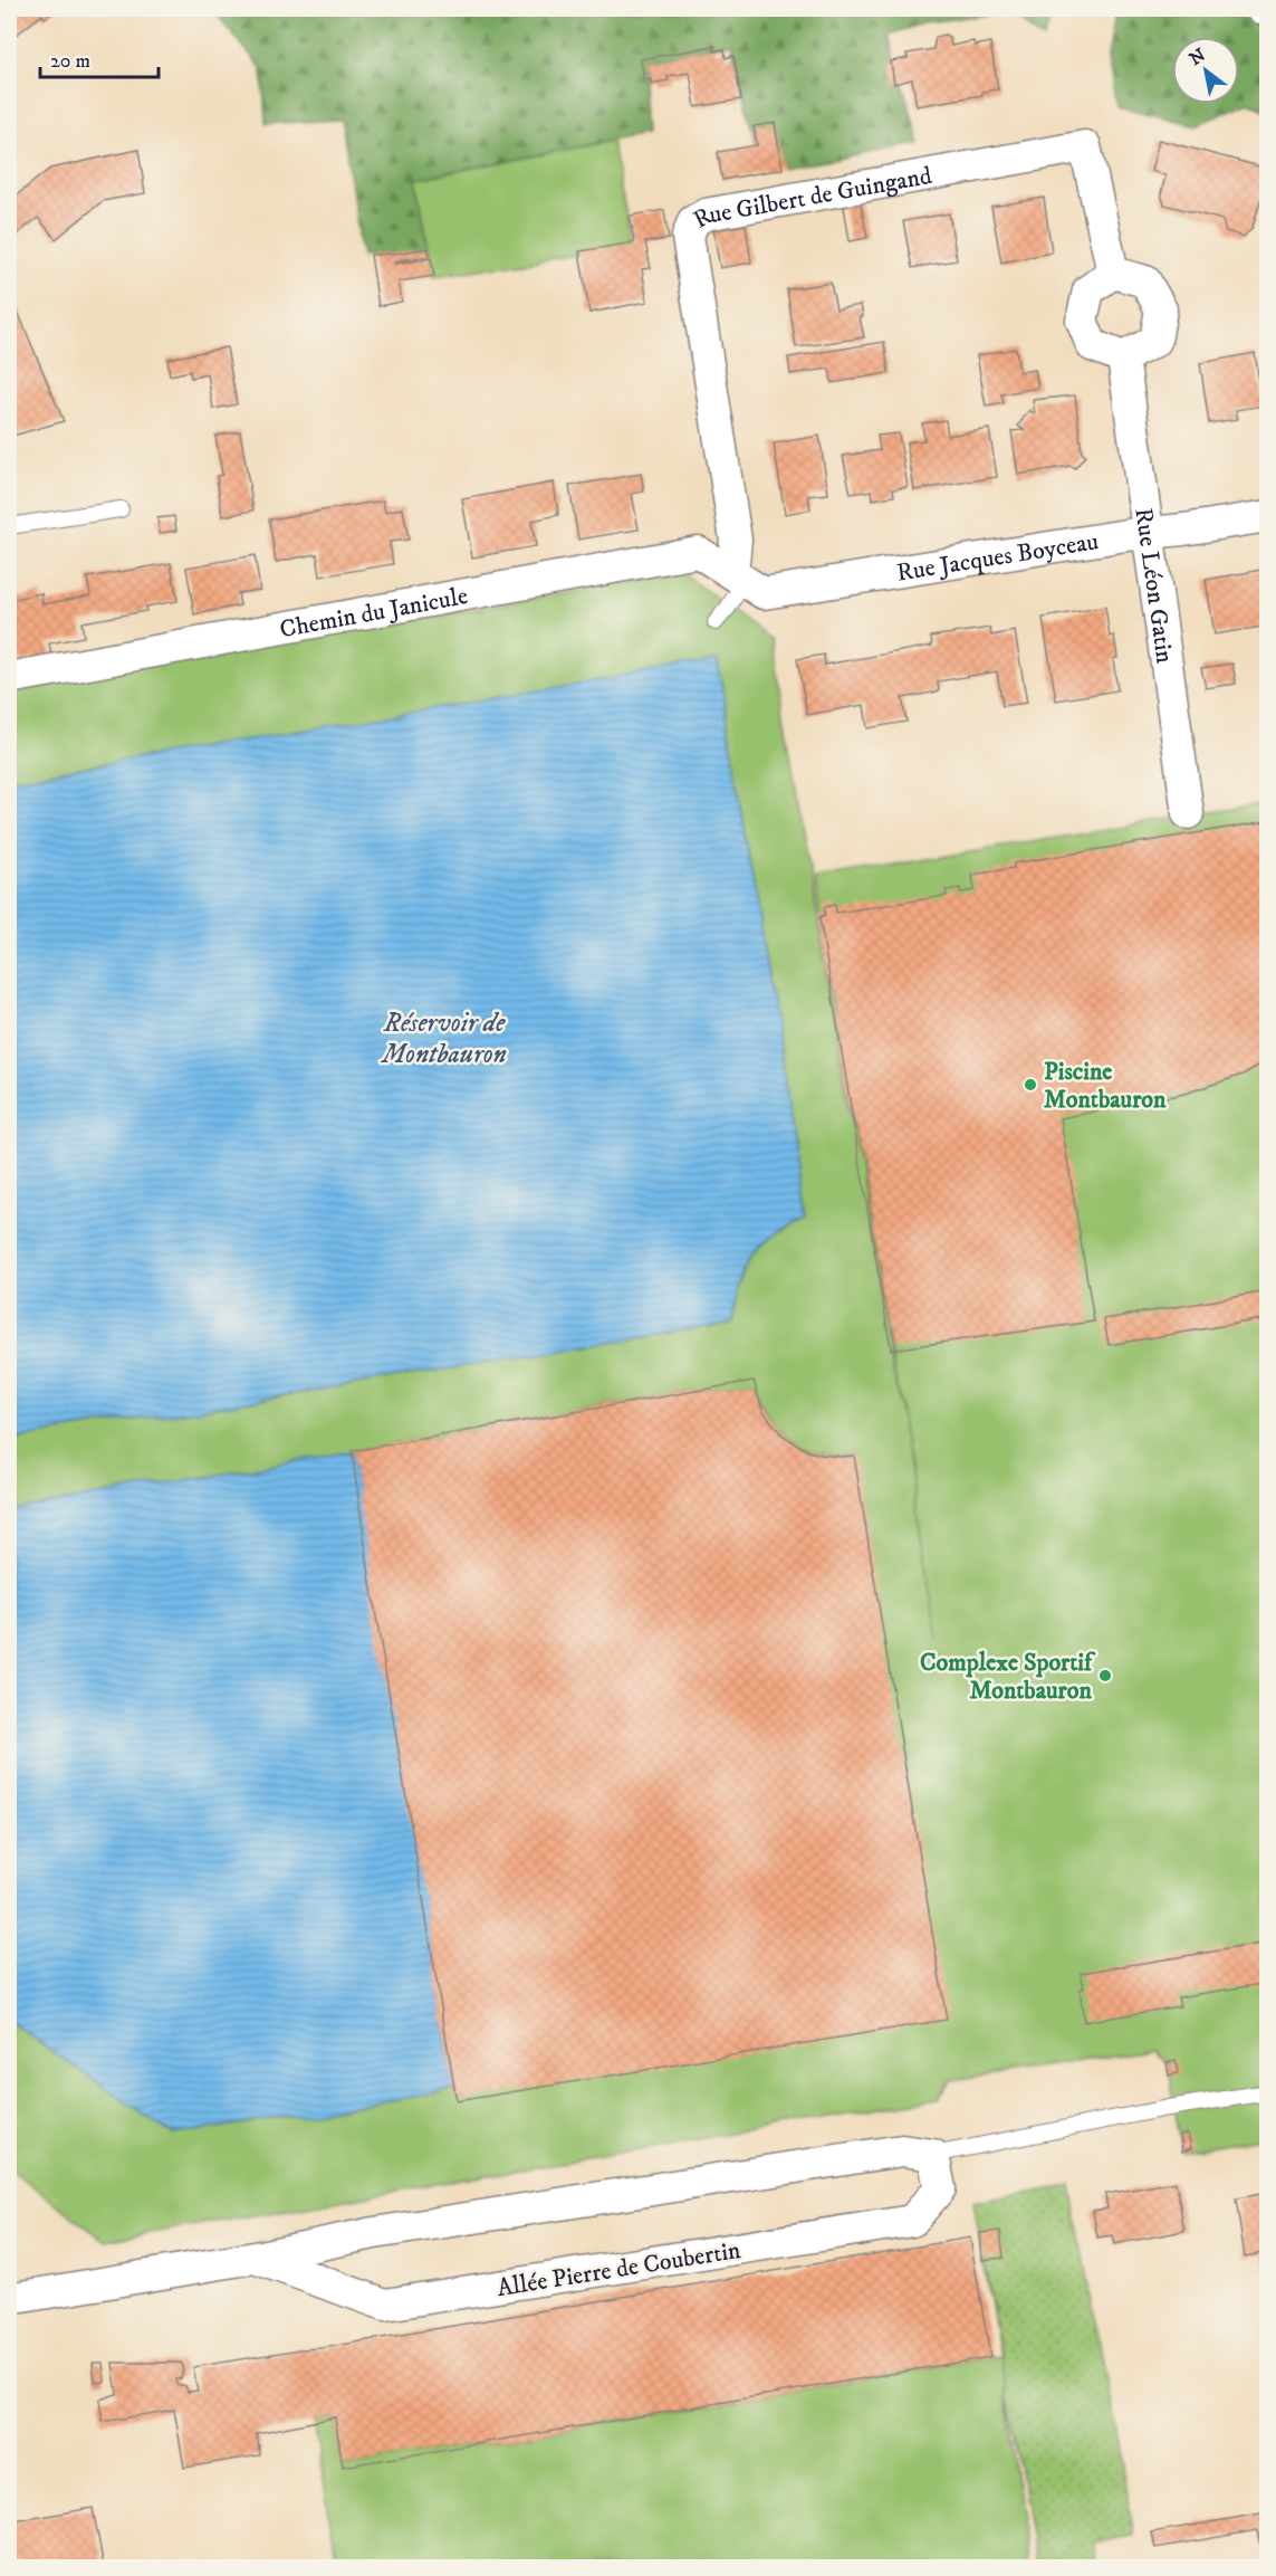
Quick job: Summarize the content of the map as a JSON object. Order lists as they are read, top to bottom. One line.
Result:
{"streets":{"street":["Rue Gilbert de Guingand","Rue Jacques Boyceau","Rue Léon Gatin","Chemin du Janicule","Allée Pierre de Coubertin"]},"crossings":[["Rue Gilbert de Guingand","Rue Jacques Boyceau"],["Rue Gilbert de Guingand","Rue Léon Gatin"],["Rue Gilbert de Guingand","Chemin du Janicule"],["Rue Jacques Boyceau","Rue Léon Gatin"],["Rue Jacques Boyceau","Chemin du Janicule"]],"water":["Réservoir de Montbauron"],"places":["Piscine Montbauron","Complexe Sportif Montbauron"],"scale_bar":"20 m","north":"top left"}
